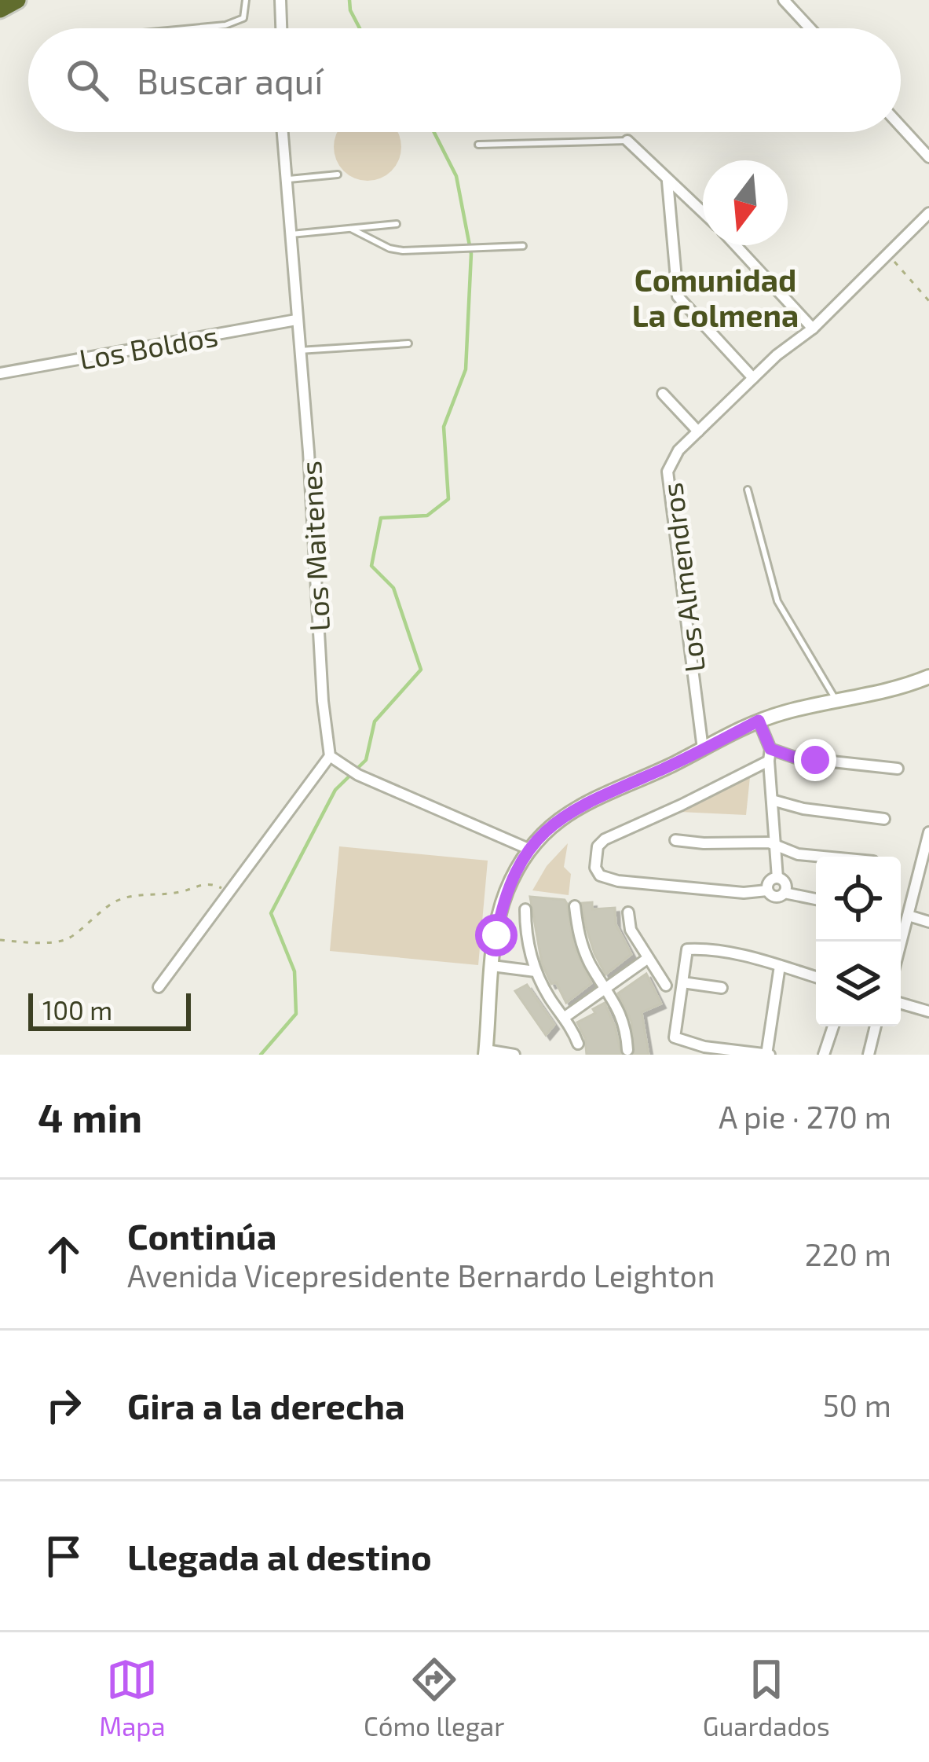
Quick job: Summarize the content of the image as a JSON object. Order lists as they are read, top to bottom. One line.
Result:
{"streets":{"street":["Los Boldos","Los Maitenes","Los Almendros"]},"crossings":[["Los Boldos","Los Maitenes"]],"districts":["Comunidad La Colmena"],"scale_bar":"100 m","north":"bottom","page":{"search":"Buscar aquí","scale":"100 m","heading":["4 min","A pie · 270 m"],"list":[["Continúa","Avenida Vicepresidente Bernardo Leighton","220 m"],["Gira a la derecha","50 m"],"Llegada al destino"],"nav":["Mapa","Cómo llegar","Guardados"]}}
